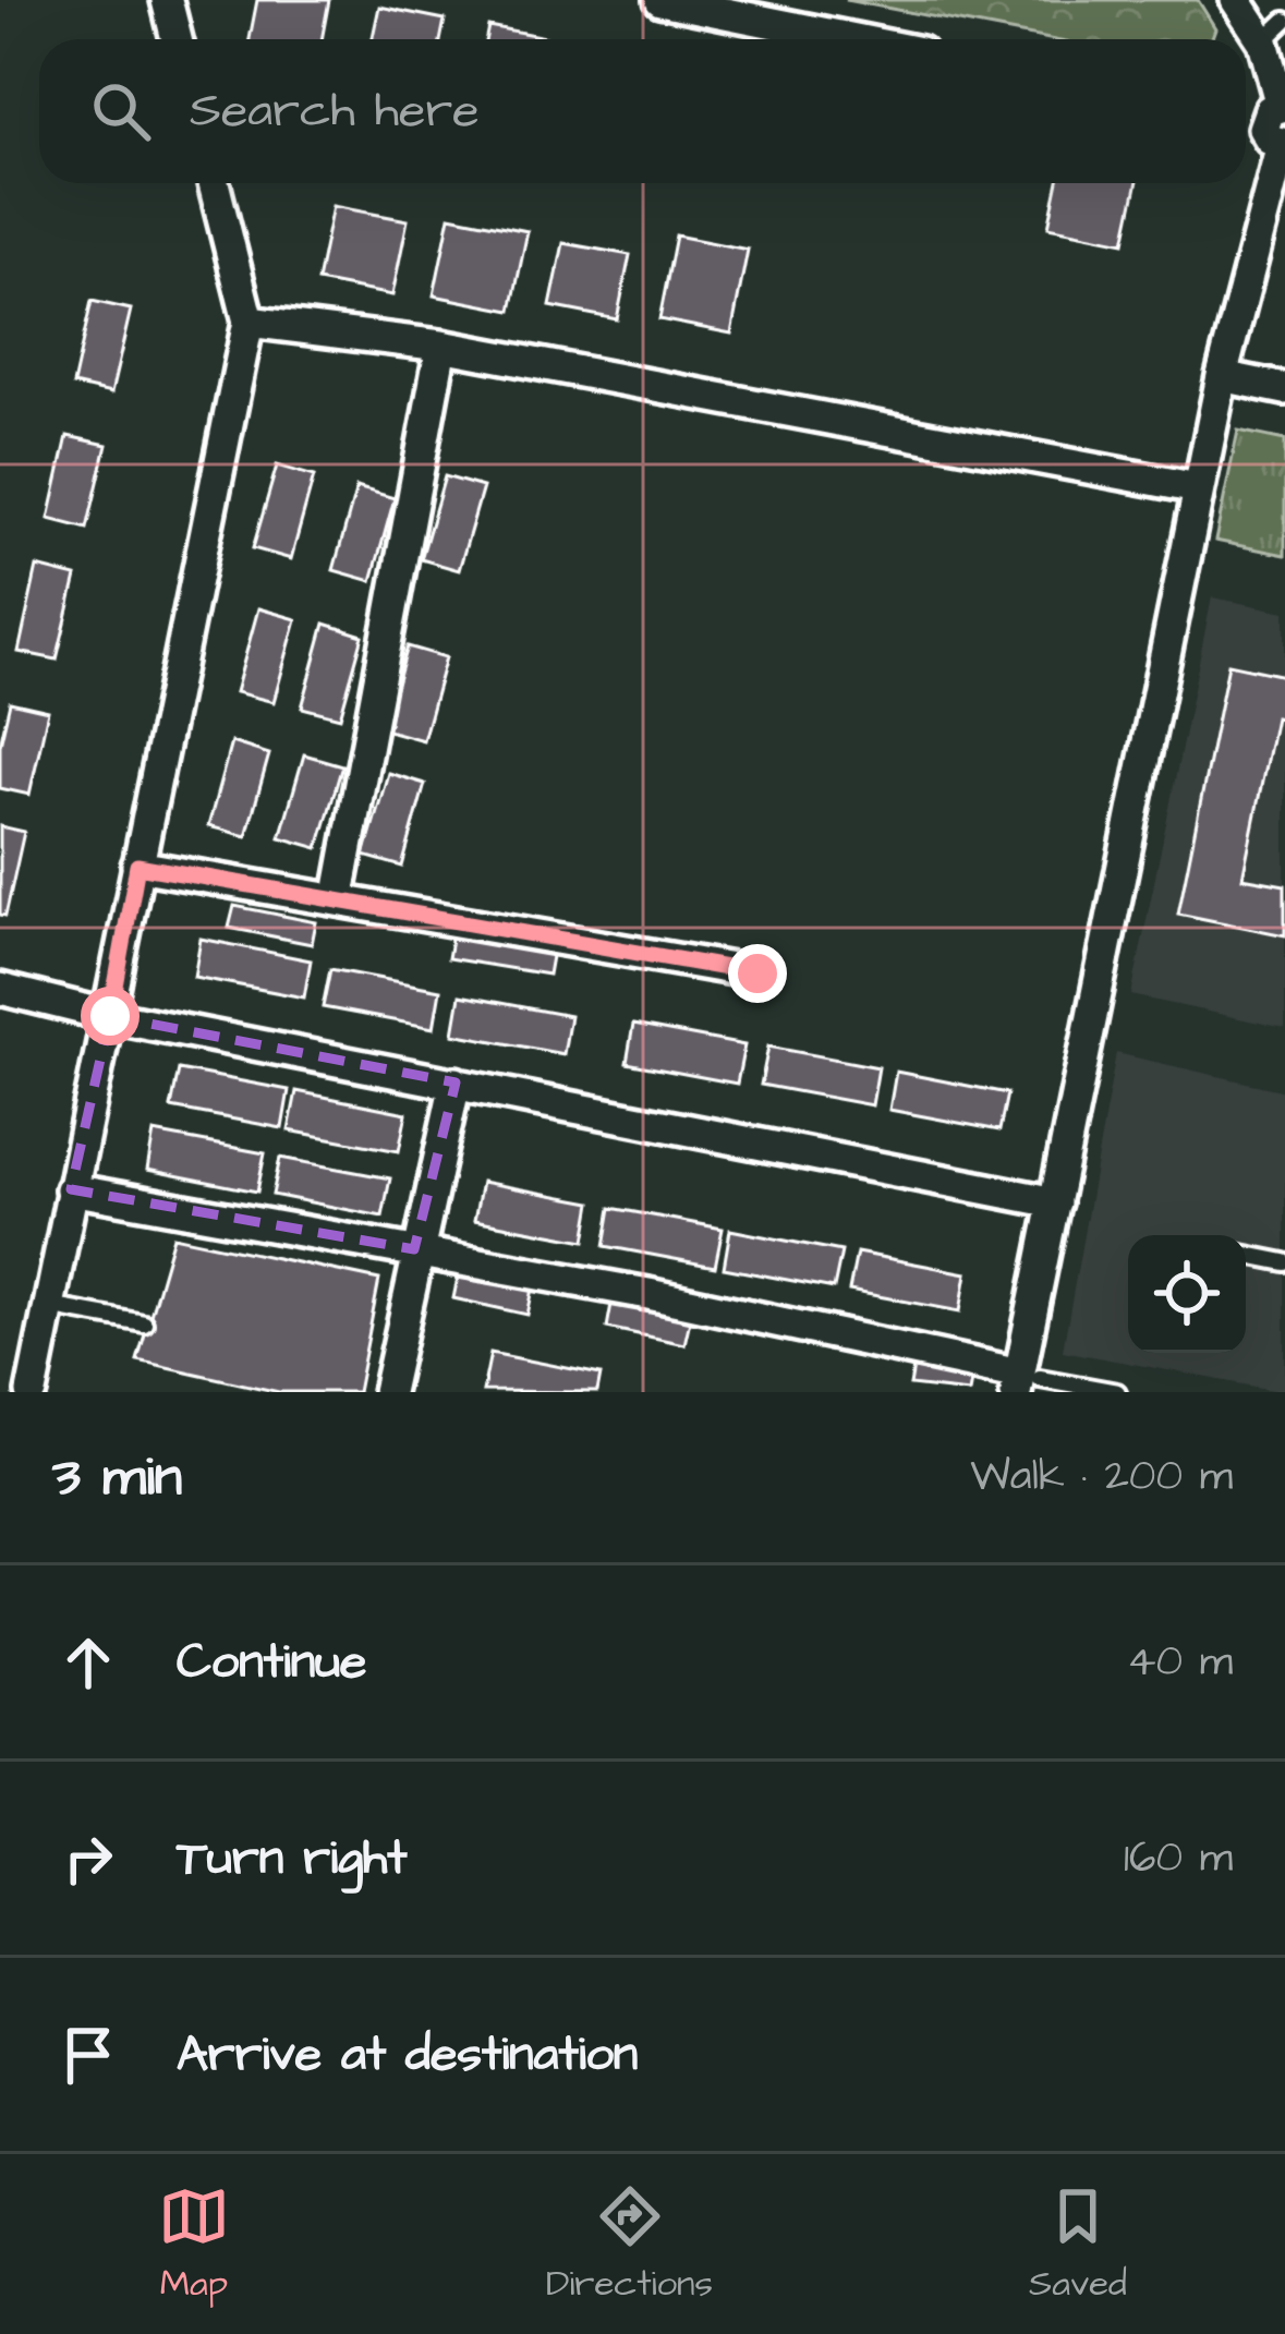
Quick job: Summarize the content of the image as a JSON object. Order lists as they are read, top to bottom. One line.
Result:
{"page":{"search":"Search here","heading":["3 min","Walk · 200 m"],"list":[["Continue","40 m"],["Turn right","160 m"],"Arrive at destination"],"nav":["Map","Directions","Saved"]}}
